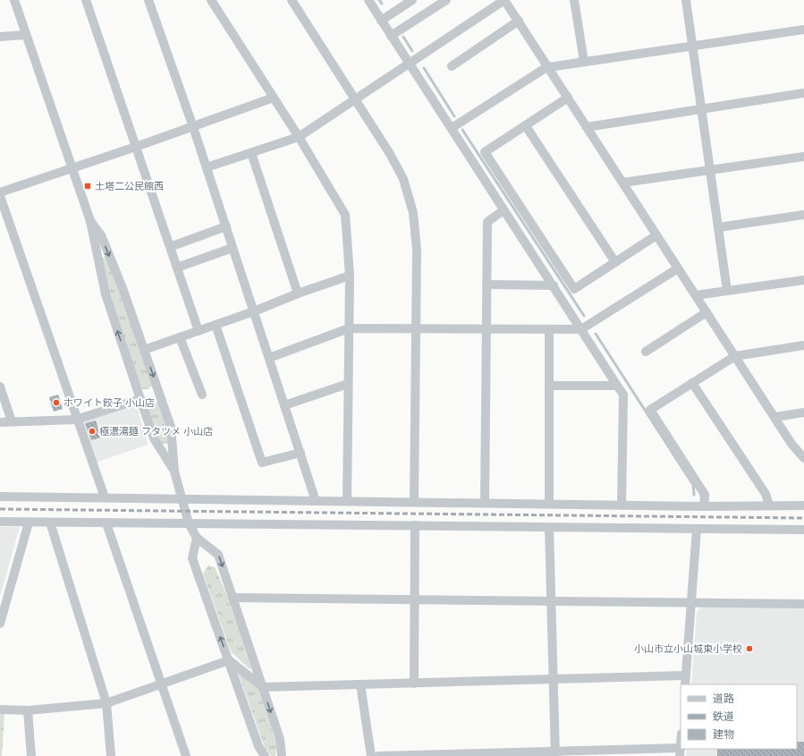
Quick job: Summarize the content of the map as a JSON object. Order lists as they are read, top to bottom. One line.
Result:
{"places":{"transit":["土塔二公民館西"],"other":["ホワイト餃子 小山店","極濃湯麺 フタツメ 小山店","小山市立小山城東小学校"]},"legend":["道路","鉄道","建物"]}
